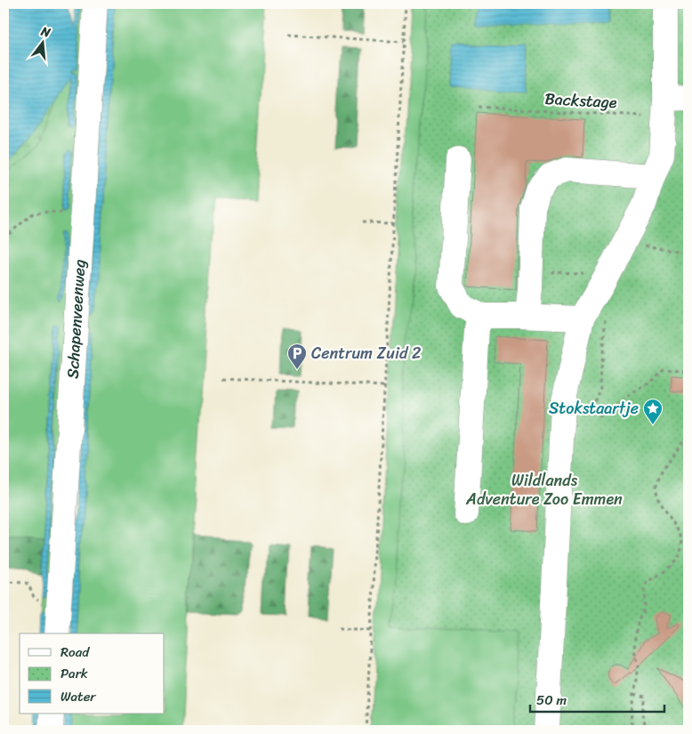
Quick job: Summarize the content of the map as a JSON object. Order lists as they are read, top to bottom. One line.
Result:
{"streets":{"street":["Schapenveenweg"],"path":["Backstage"]},"parks":["Wildlands Adventure Zoo Emmen"],"places":{"parking":["Centrum Zuid 2"],"place":["Stokstaartje"]},"legend":["Road","Park","Water"],"scale_bar":"50 m","north":"top"}
